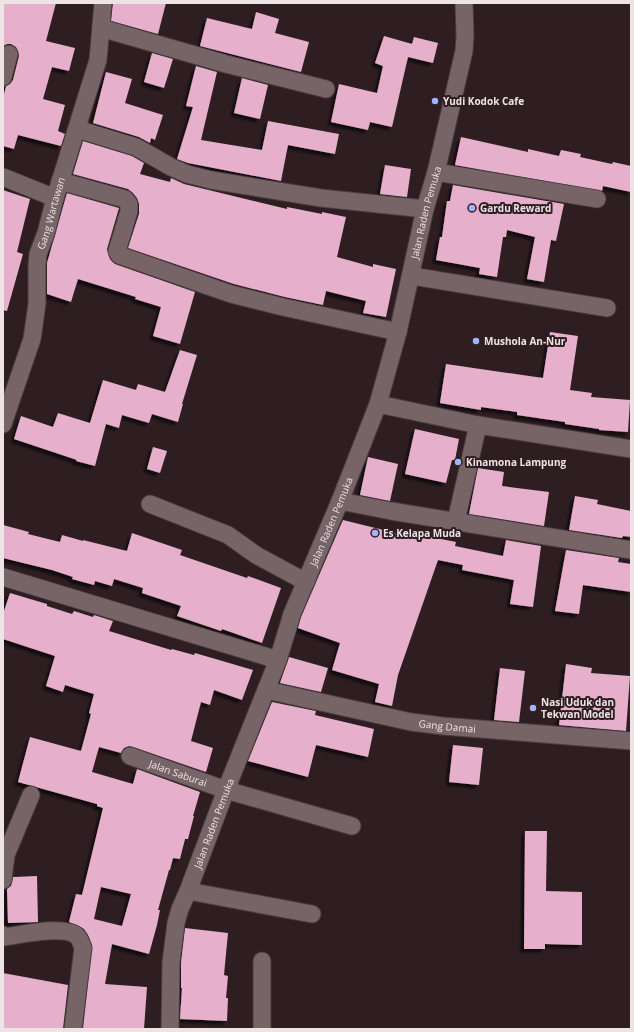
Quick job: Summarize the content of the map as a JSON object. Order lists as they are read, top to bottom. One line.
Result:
{"streets":{"street":["Jalan Raden Pemuka","Gang Wartawan","Gang Damai","Jalan Saburai"]},"crossings":[["Jalan Raden Pemuka","Gang Damai"],["Jalan Raden Pemuka","Jalan Saburai"]],"places":["Yudi Kodok Cafe","Gardu Reward","Mushola An-Nur","Kinamona Lampung","Es Kelapa Muda","Nasi Uduk dan Tekwan Model"]}
